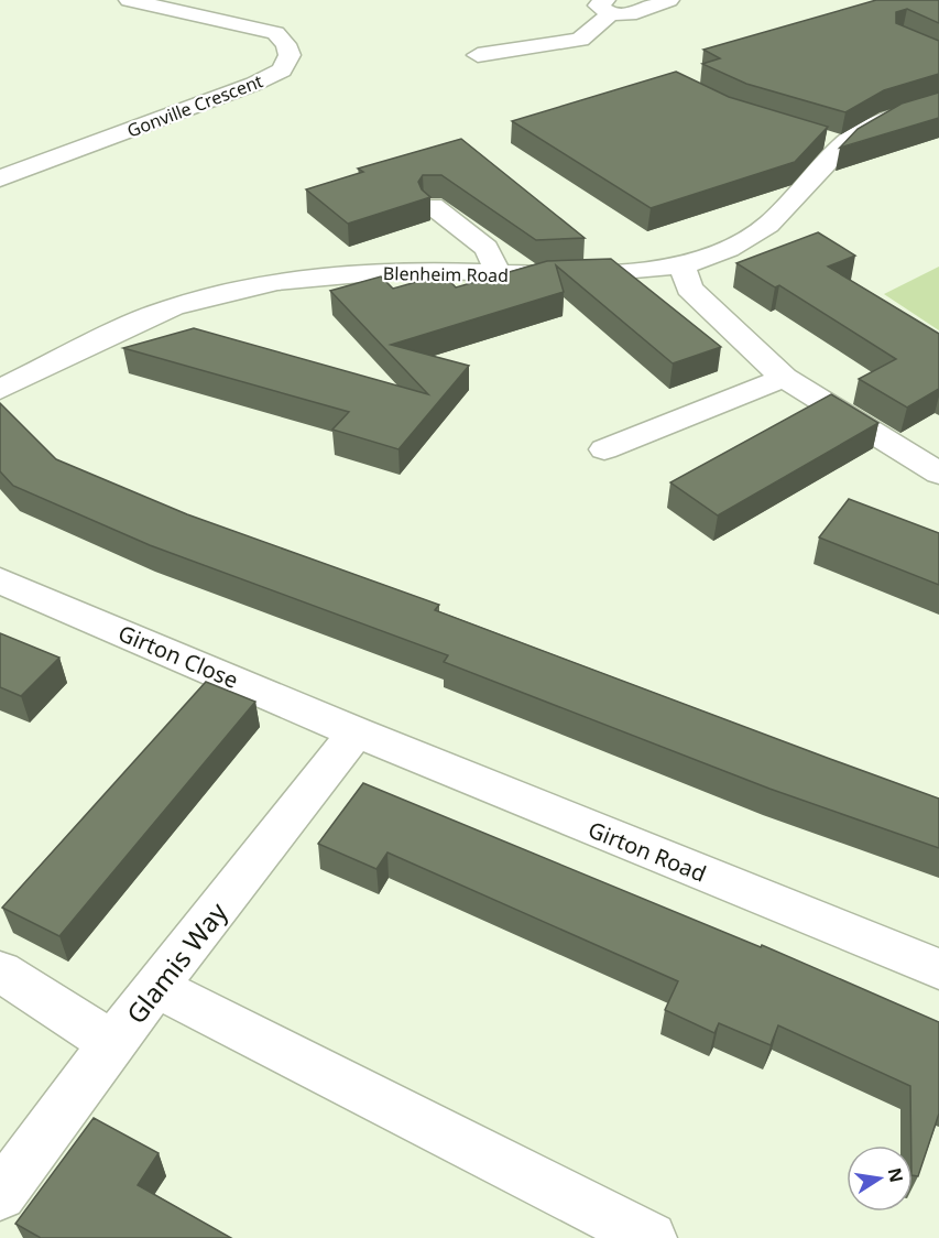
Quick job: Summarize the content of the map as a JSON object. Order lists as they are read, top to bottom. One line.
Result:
{"streets":{"street":["Gonville Crescent","Blenheim Road","Girton Close","Girton Road","Glamis Way"]},"crossings":[["Girton Close","Girton Road"],["Girton Close","Glamis Way"],["Girton Road","Glamis Way"]],"north":"right"}
